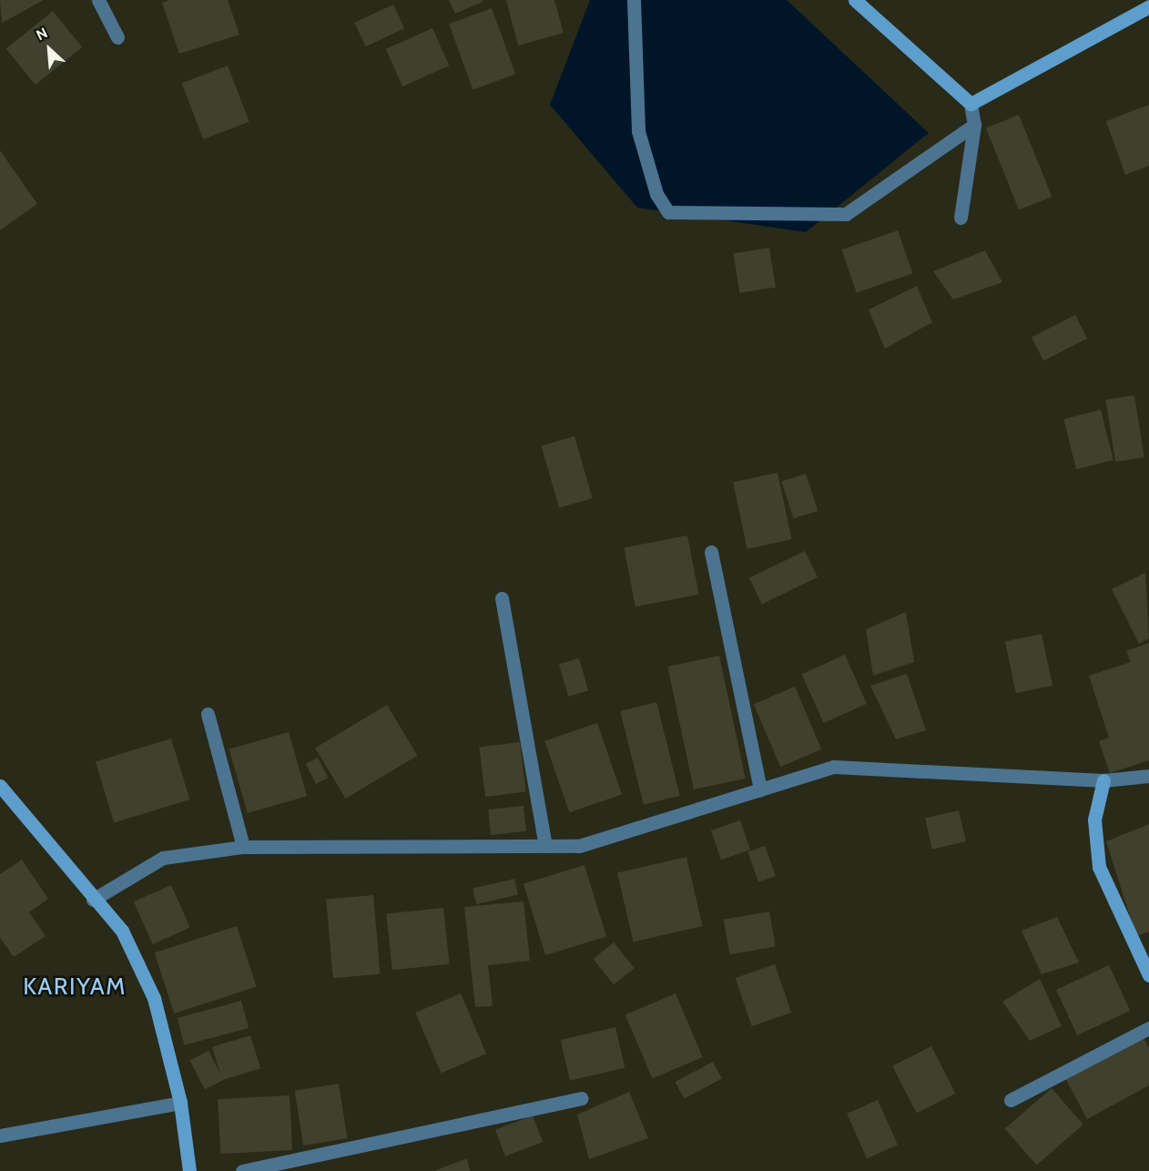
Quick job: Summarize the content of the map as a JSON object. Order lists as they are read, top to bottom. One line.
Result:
{"districts":["KARIYAM"],"north":"top left"}
